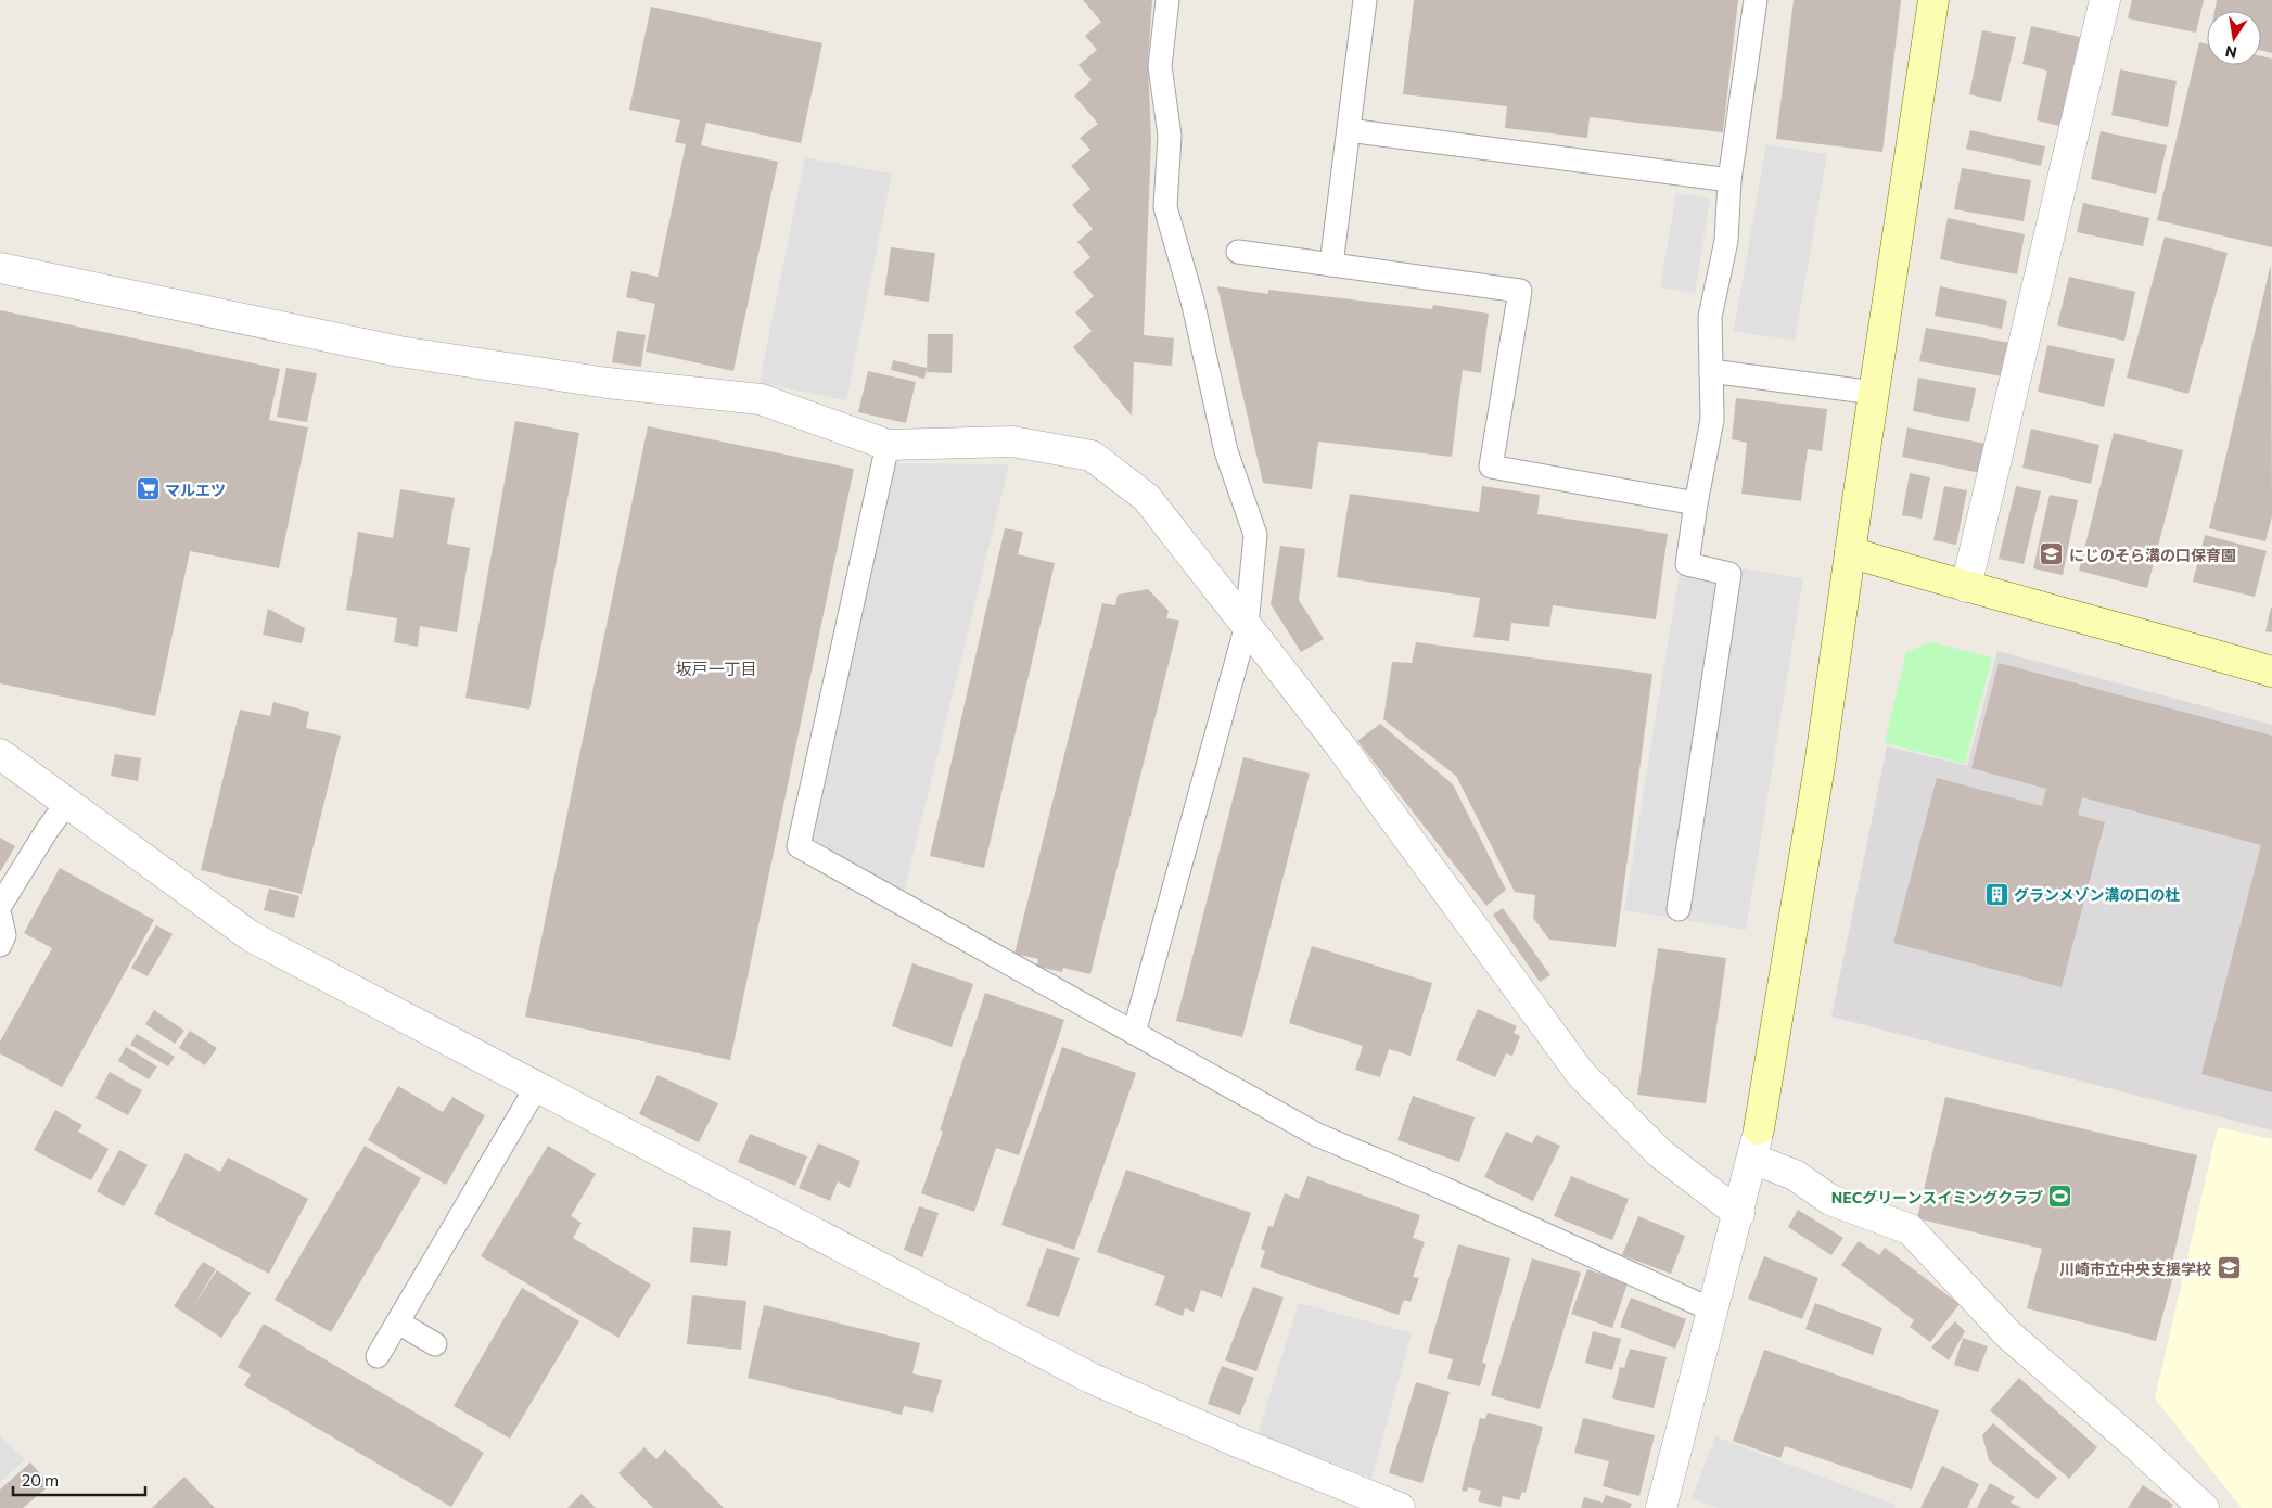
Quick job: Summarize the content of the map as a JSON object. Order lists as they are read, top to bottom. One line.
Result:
{"districts":["坂戸一丁目"],"places":{"supermarket":["マルエツ"],"school or university":["にじのそら溝の口保育園","川崎市立中央支援学校"],"building":["グランメゾン溝の口の杜"],"sports":["NECグリーンスイミングクラブ"]},"scale_bar":"20 m","north":"bottom"}
